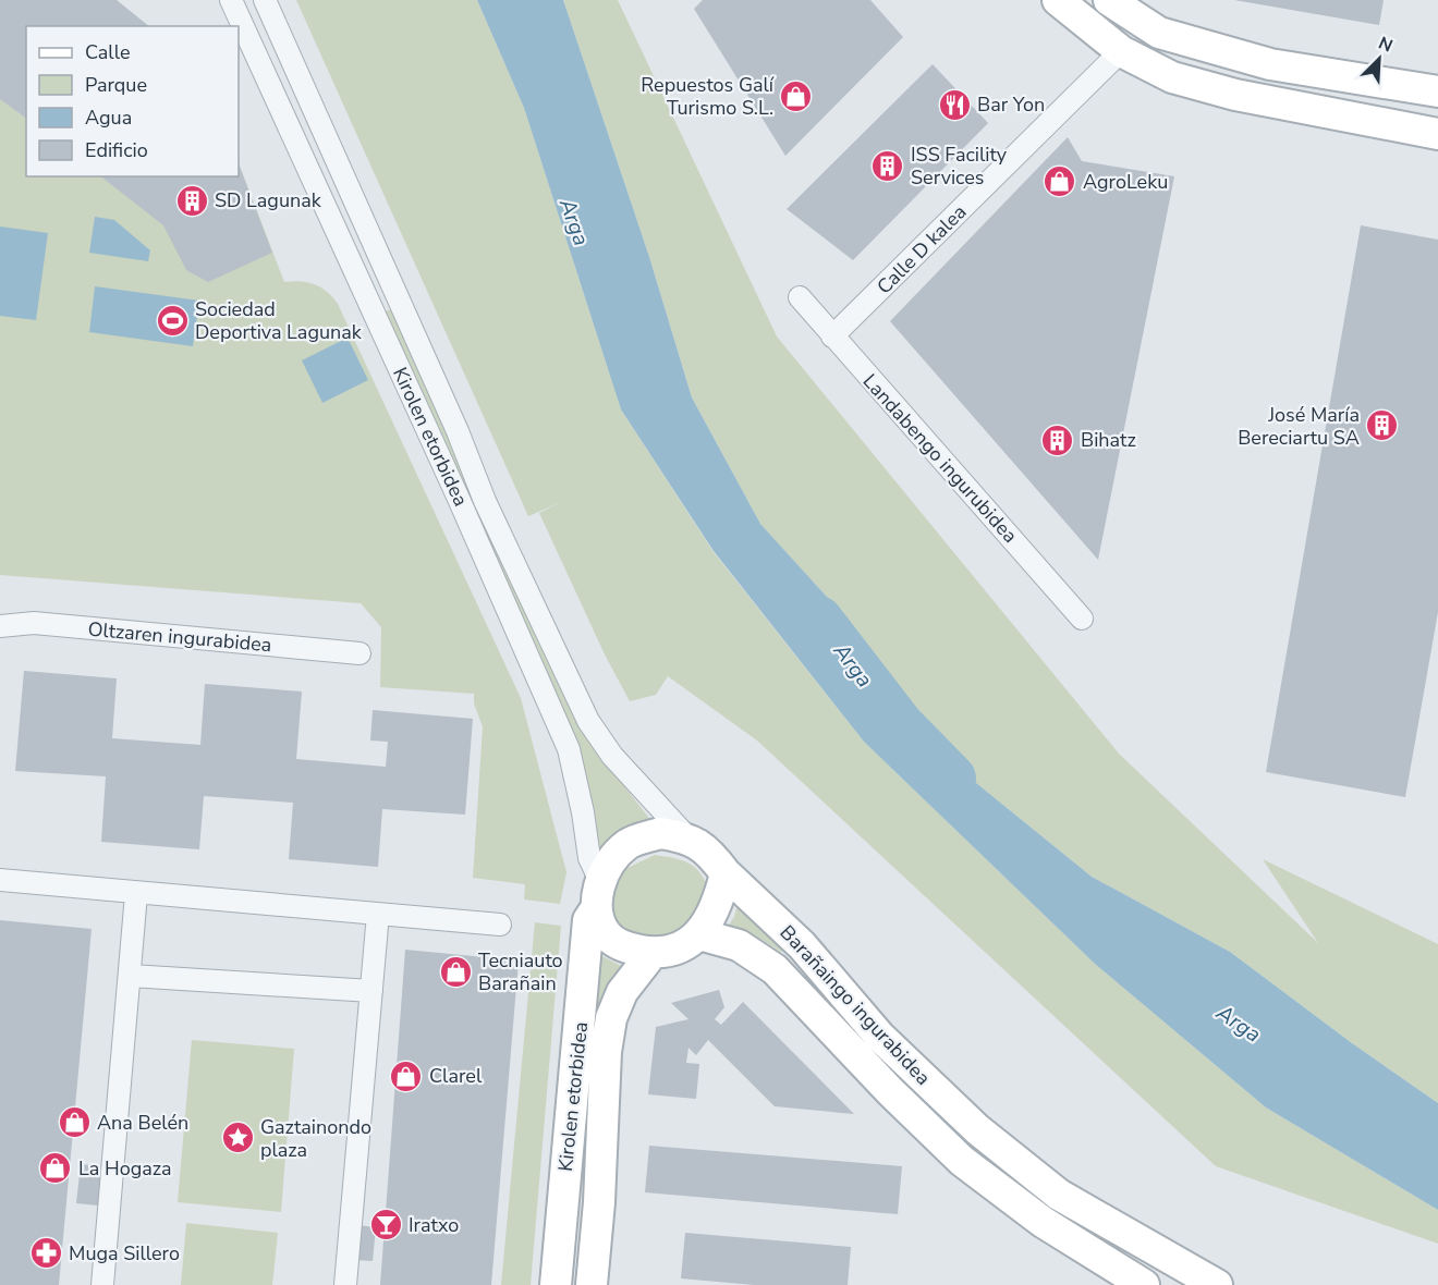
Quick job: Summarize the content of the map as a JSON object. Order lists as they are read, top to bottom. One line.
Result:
{"streets":{"main road":["Kirolen etorbidea","Barañaingo ingurabidea"],"street":["Calle D kalea","Landabengo ingurubidea","Oltzaren ingurabidea"]},"crossings":[["Calle D kalea","Landabengo ingurubidea"],["Kirolen etorbidea","Barañaingo ingurabidea"]],"water":["Arga"],"places":{"shop":["Repuestos Galí Turismo S.L.","AgroLeku","Tecniauto Barañain","Clarel","Ana Belén","La Hogaza"],"restaurant":["Bar Yon"],"building":["ISS Facility Services","SD Lagunak","José María Bereciartu SA","Bihatz"],"sports":["Sociedad Deportiva Lagunak"],"place":["Gaztainondo plaza"],"bar":["Iratxo"],"pharmacy":["Muga Sillero"]},"legend":["Calle","Parque","Agua","Edificio"],"north":"top right"}
